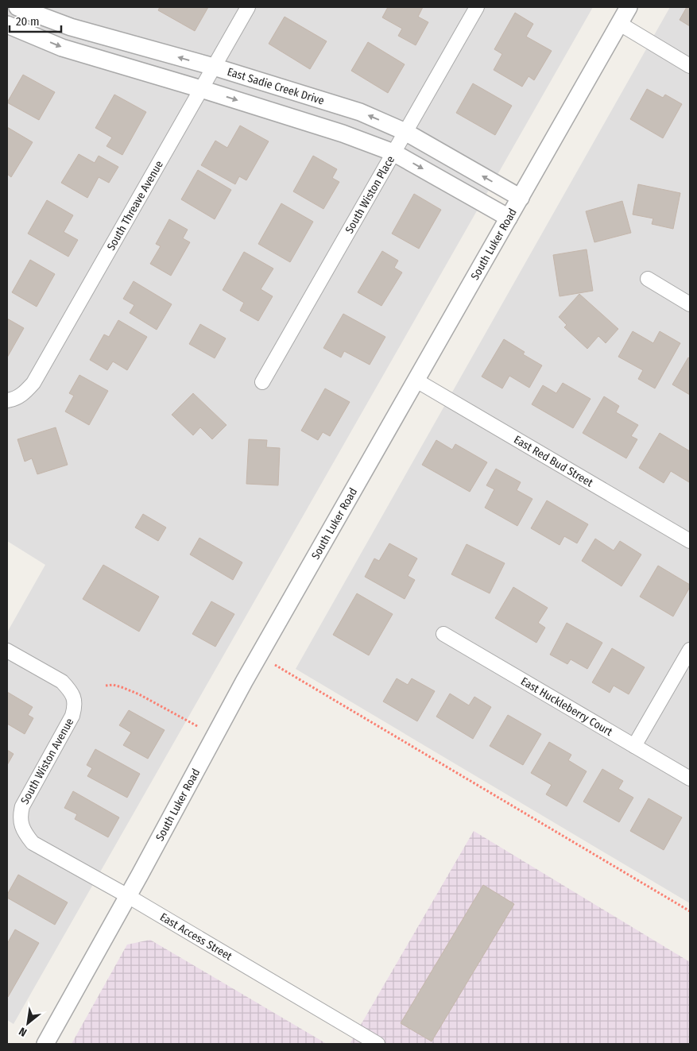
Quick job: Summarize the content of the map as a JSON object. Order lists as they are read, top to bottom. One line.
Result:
{"streets":{"street":["East Sadie Creek Drive","South Wiston Place","South Threave Avenue","South Luker Road","East Red Bud Street","East Huckleberry Court","South Wiston Avenue","East Access Street"]},"crossings":[["East Sadie Creek Drive","South Wiston Place"],["East Sadie Creek Drive","South Threave Avenue"],["East Sadie Creek Drive","South Luker Road"],["South Luker Road","East Red Bud Street"],["South Luker Road","East Access Street"],["South Wiston Avenue","East Access Street"]],"scale_bar":"20 m","north":"bottom left"}
